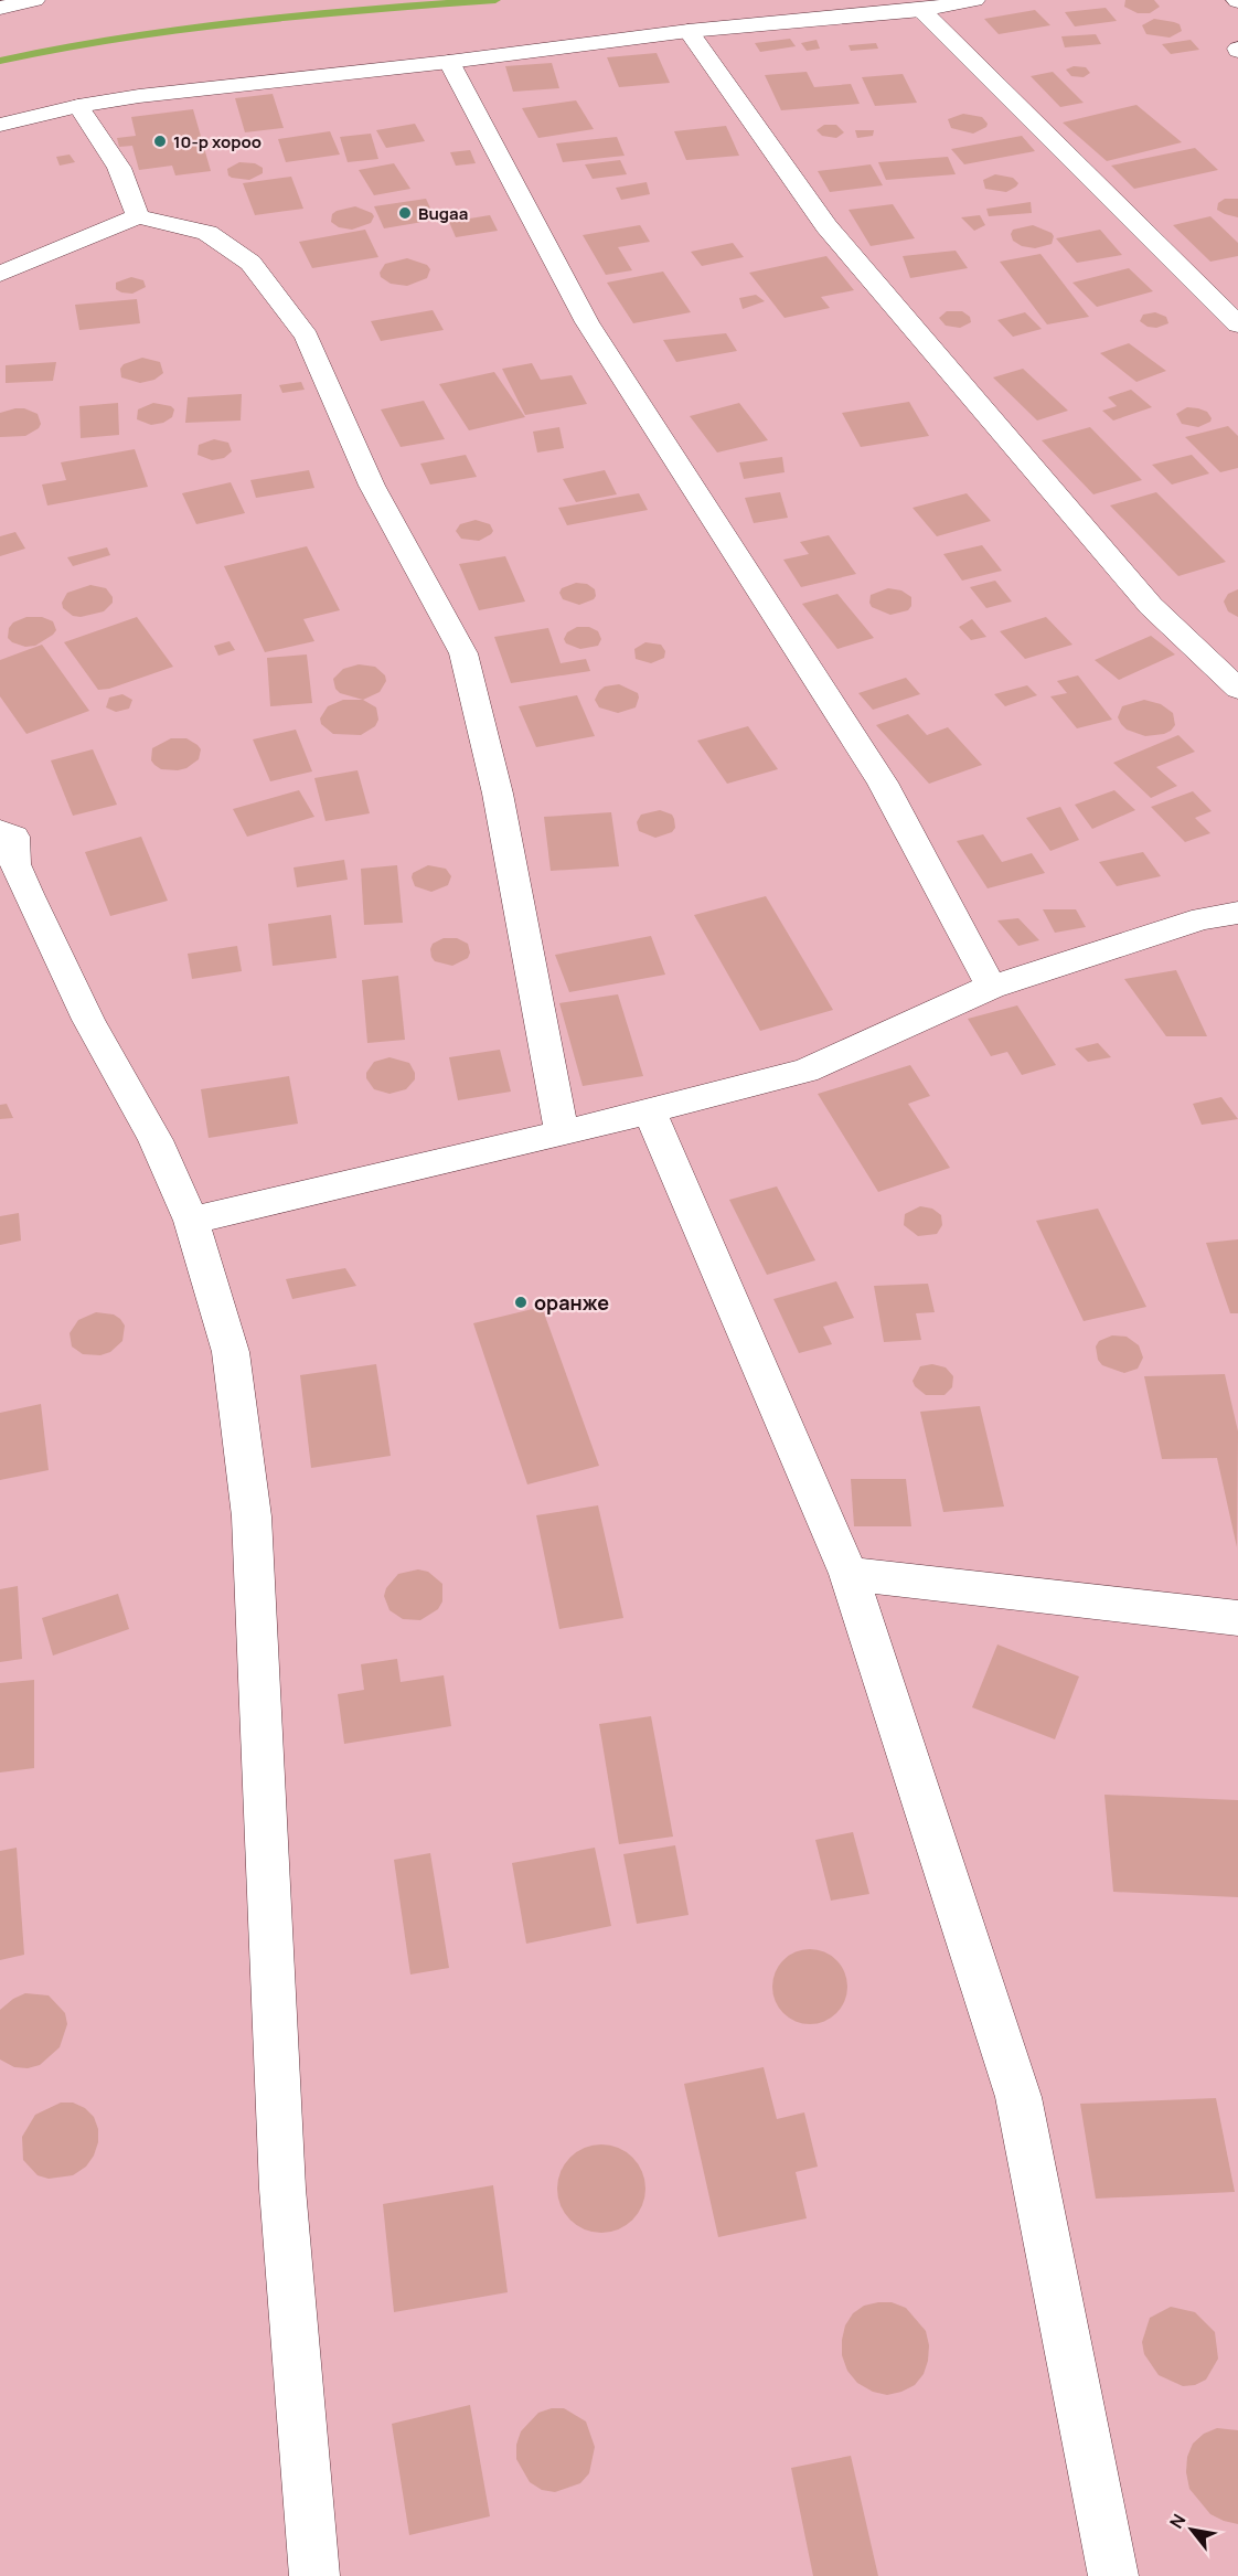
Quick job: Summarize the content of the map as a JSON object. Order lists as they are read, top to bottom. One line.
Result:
{"places":["10-р хороо","Bugaa","оранже"],"north":"top left"}
